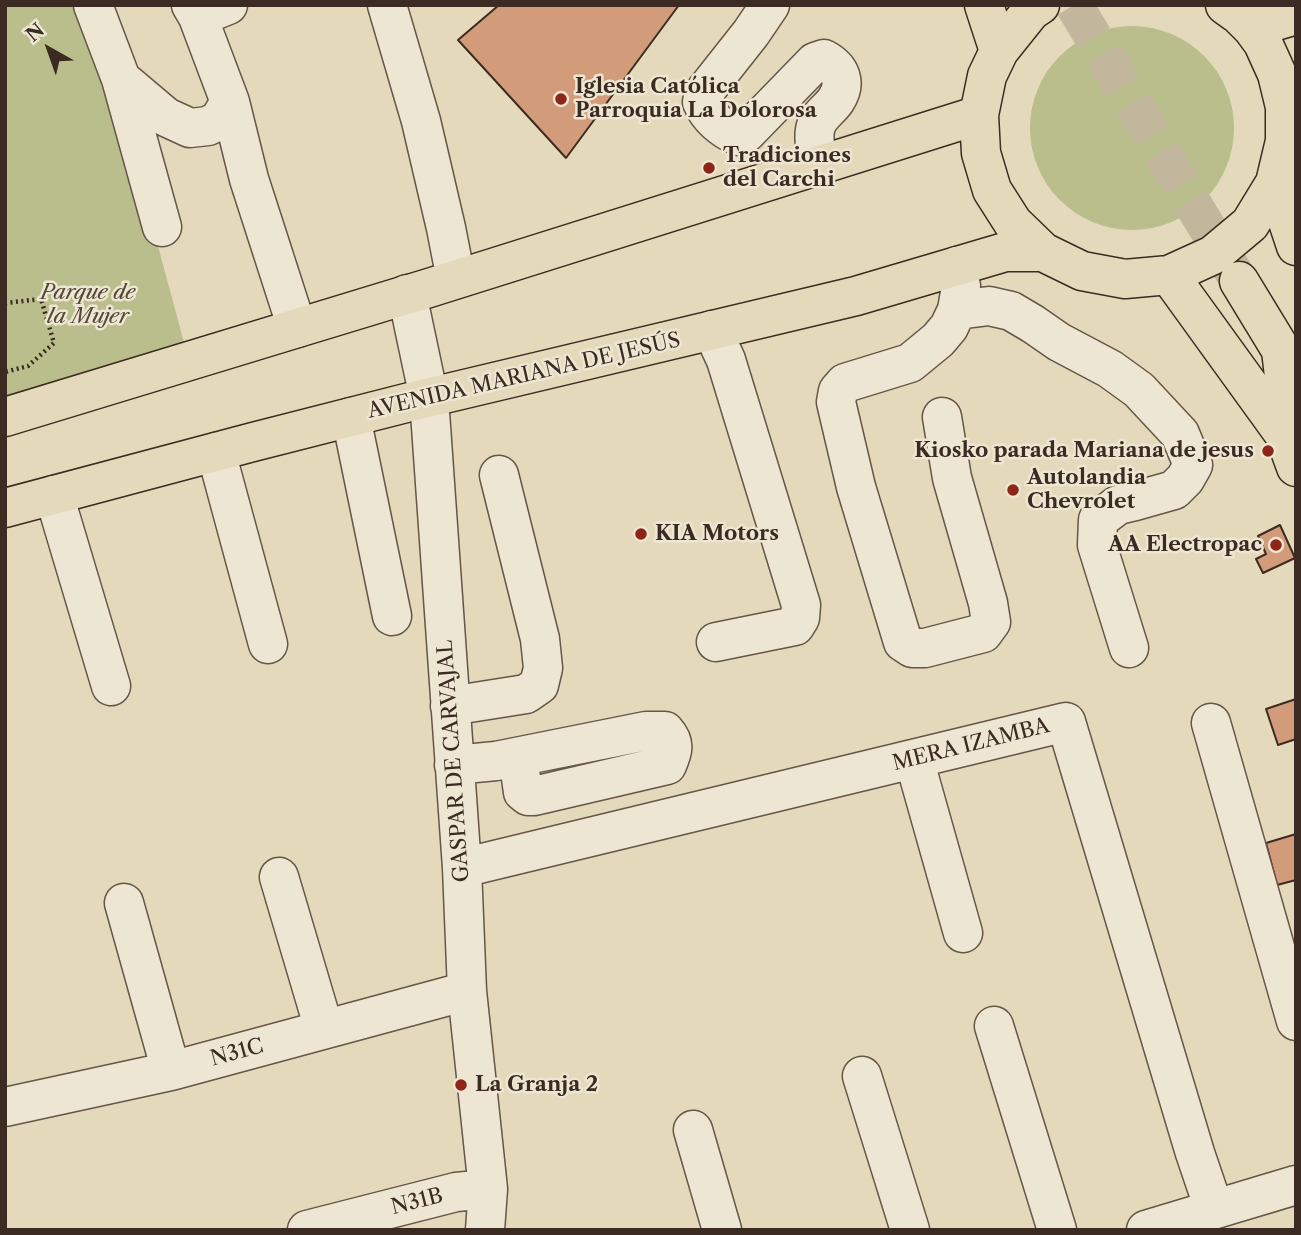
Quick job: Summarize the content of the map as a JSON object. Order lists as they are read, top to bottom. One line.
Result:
{"streets":{"main road":["AVENIDA MARIANA DE JESÚS"],"street":["MERA IZAMBA","GASPAR DE CARVAJAL","N31C","N31B"]},"crossings":[["AVENIDA MARIANA DE JESÚS","GASPAR DE CARVAJAL"],["MERA IZAMBA","GASPAR DE CARVAJAL"],["GASPAR DE CARVAJAL","N31C"],["GASPAR DE CARVAJAL","N31B"]],"parks":["Parque de la Mujer"],"places":["Iglesia Católica Parroquia La Dolorosa","Tradiciones del Carchi","Kiosko parada Mariana de jesus","Autolandia Chevrolet","KIA Motors","AA Electropac","La Granja 2"],"north":"top left"}
